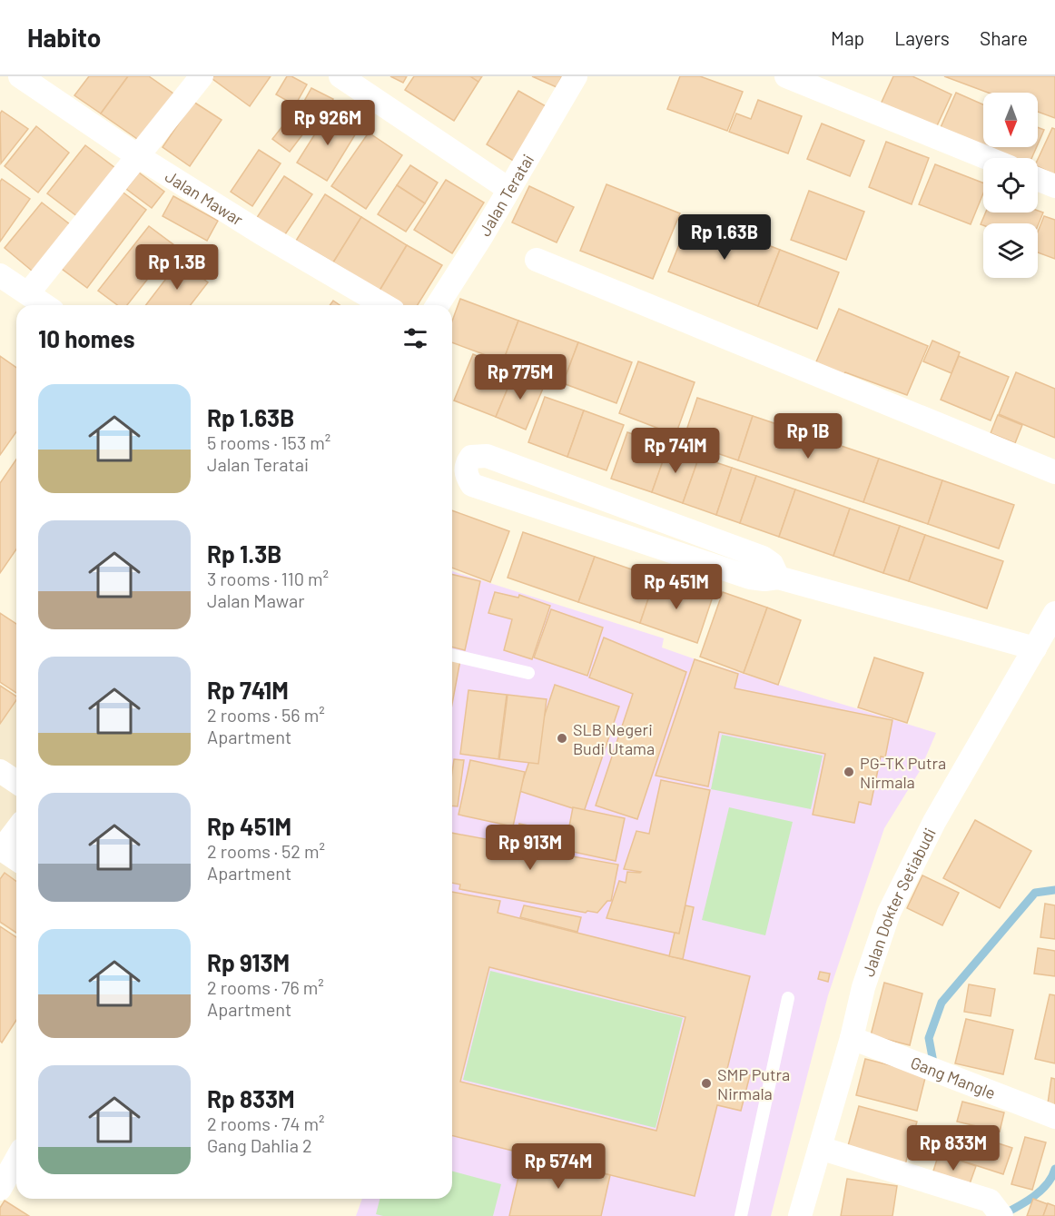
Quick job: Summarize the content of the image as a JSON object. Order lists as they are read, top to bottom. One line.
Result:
{"streets":{"street":["Jalan Teratai","Jalan Mawar","Jalan Dokter Setiabudi","Gang Mangle"]},"crossings":[["Jalan Dokter Setiabudi","Gang Mangle"]],"places":["SLB Negeri Budi Utama","PG-TK Putra Nirmala","SMP Putra Nirmala"],"north":"bottom","page":{"header":"Habito","nav":["Map","Layers","Share"],"price":["Rp 926M","Rp 1.63B","Rp 1.3B","Rp 775M","Rp 1B","Rp 741M","Rp 451M","Rp 913M","Rp 833M","Rp 574M"],"heading":"10 homes","list":[{"name":"Rp 1.63B","note":"5 rooms · 153 m² · Jalan Teratai"},{"name":"Rp 1.3B","note":"3 rooms · 110 m² · Jalan Mawar"},{"name":"Rp 741M","note":"2 rooms · 56 m² · Apartment"},{"name":"Rp 451M","note":"2 rooms · 52 m² · Apartment"},{"name":"Rp 913M","note":"2 rooms · 76 m² · Apartment"},{"name":"Rp 833M","note":"2 rooms · 74 m² · Gang Dahlia 2"}]}}
